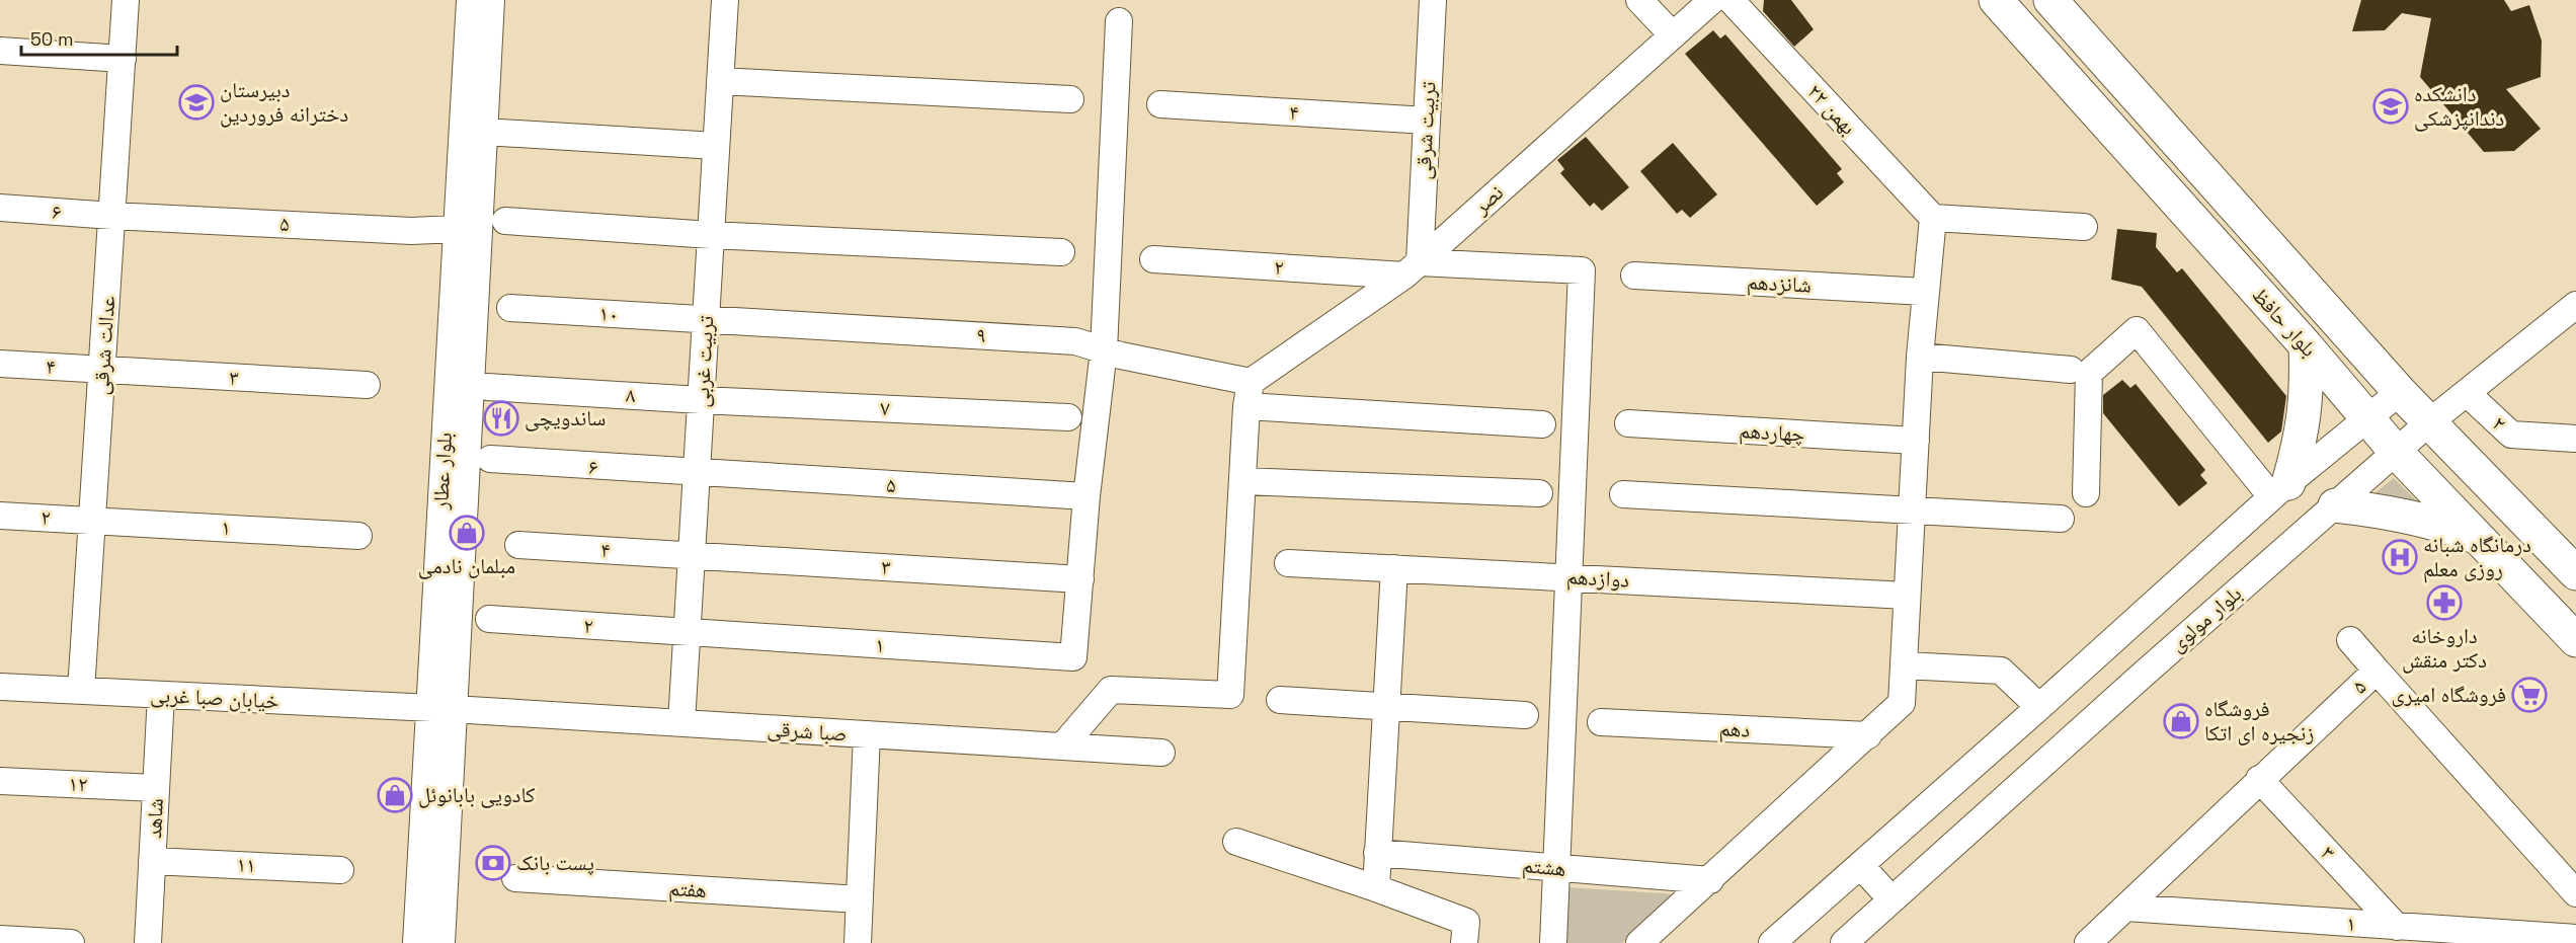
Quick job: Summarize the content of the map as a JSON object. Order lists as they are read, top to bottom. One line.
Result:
{"streets":{"main road":["بلوار حافظ"],"street":["۲۲ بهمن","۴","تربیت شرقی","نصر","۶","۵","۲","شانزدهم","۱۰","۹","عدالت شرقی","تربیت غربی","۳","۸","۷","چهاردهم","بلوار عطار","۱","دوازدهم","بلوار مولوی","خیابان صبا غربی","دهم","صبا شرقی","۱۲","شاهد","۱۱","هشتم","هفتم"]},"crossings":[["۴","تربیت شرقی"],["۴","عدالت شرقی"],["۴","تربیت غربی"],["۴","۳"],["تربیت شرقی","نصر"],["تربیت شرقی","۲"],["نصر","۲"],["نصر","۹"],["۶","۵"],["۶","عدالت شرقی"],["۶","تربیت غربی"],["۵","عدالت شرقی"],["۵","تربیت غربی"],["۵","۳"],["۵","بلوار عطار"],["۵","۱"],["۲","عدالت شرقی"],["۲","تربیت غربی"],["۲","۱"],["۲","دوازدهم"],["۲","بلوار مولوی"],["۱۰","۹"],["۱۰","تربیت غربی"],["بلوار حافظ","بلوار مولوی"],["۹","تربیت غربی"],["عدالت شرقی","۳"],["عدالت شرقی","۱"],["عدالت شرقی","خیابان صبا غربی"],["تربیت غربی","۳"],["تربیت غربی","۸"],["تربیت غربی","۷"],["تربیت غربی","۱"],["تربیت غربی","صبا شرقی"],["۳","۱"],["۸","۷"],["بلوار عطار","خیابان صبا غربی"],["بلوار عطار","صبا شرقی"],["خیابان صبا غربی","صبا شرقی"],["خیابان صبا غربی","شاهد"],["۱۲","شاهد"],["شاهد","۱۱"]],"places":{"school or university":["دبیرستان دخترانه فروردین","دانشکده دندانپزشکی"],"restaurant":["ساندویچی"],"shop":["مبلمان نادمی","فروشگاه زنجیره ای اتکا","کادویی بابانوئل"],"hospital":["درمانگاه شبانه روزی معلم"],"pharmacy":["داروخانه دکتر منقش"],"supermarket":["فروشگاه امیری"],"bank":["پست بانک"]},"scale_bar":"50 m"}
